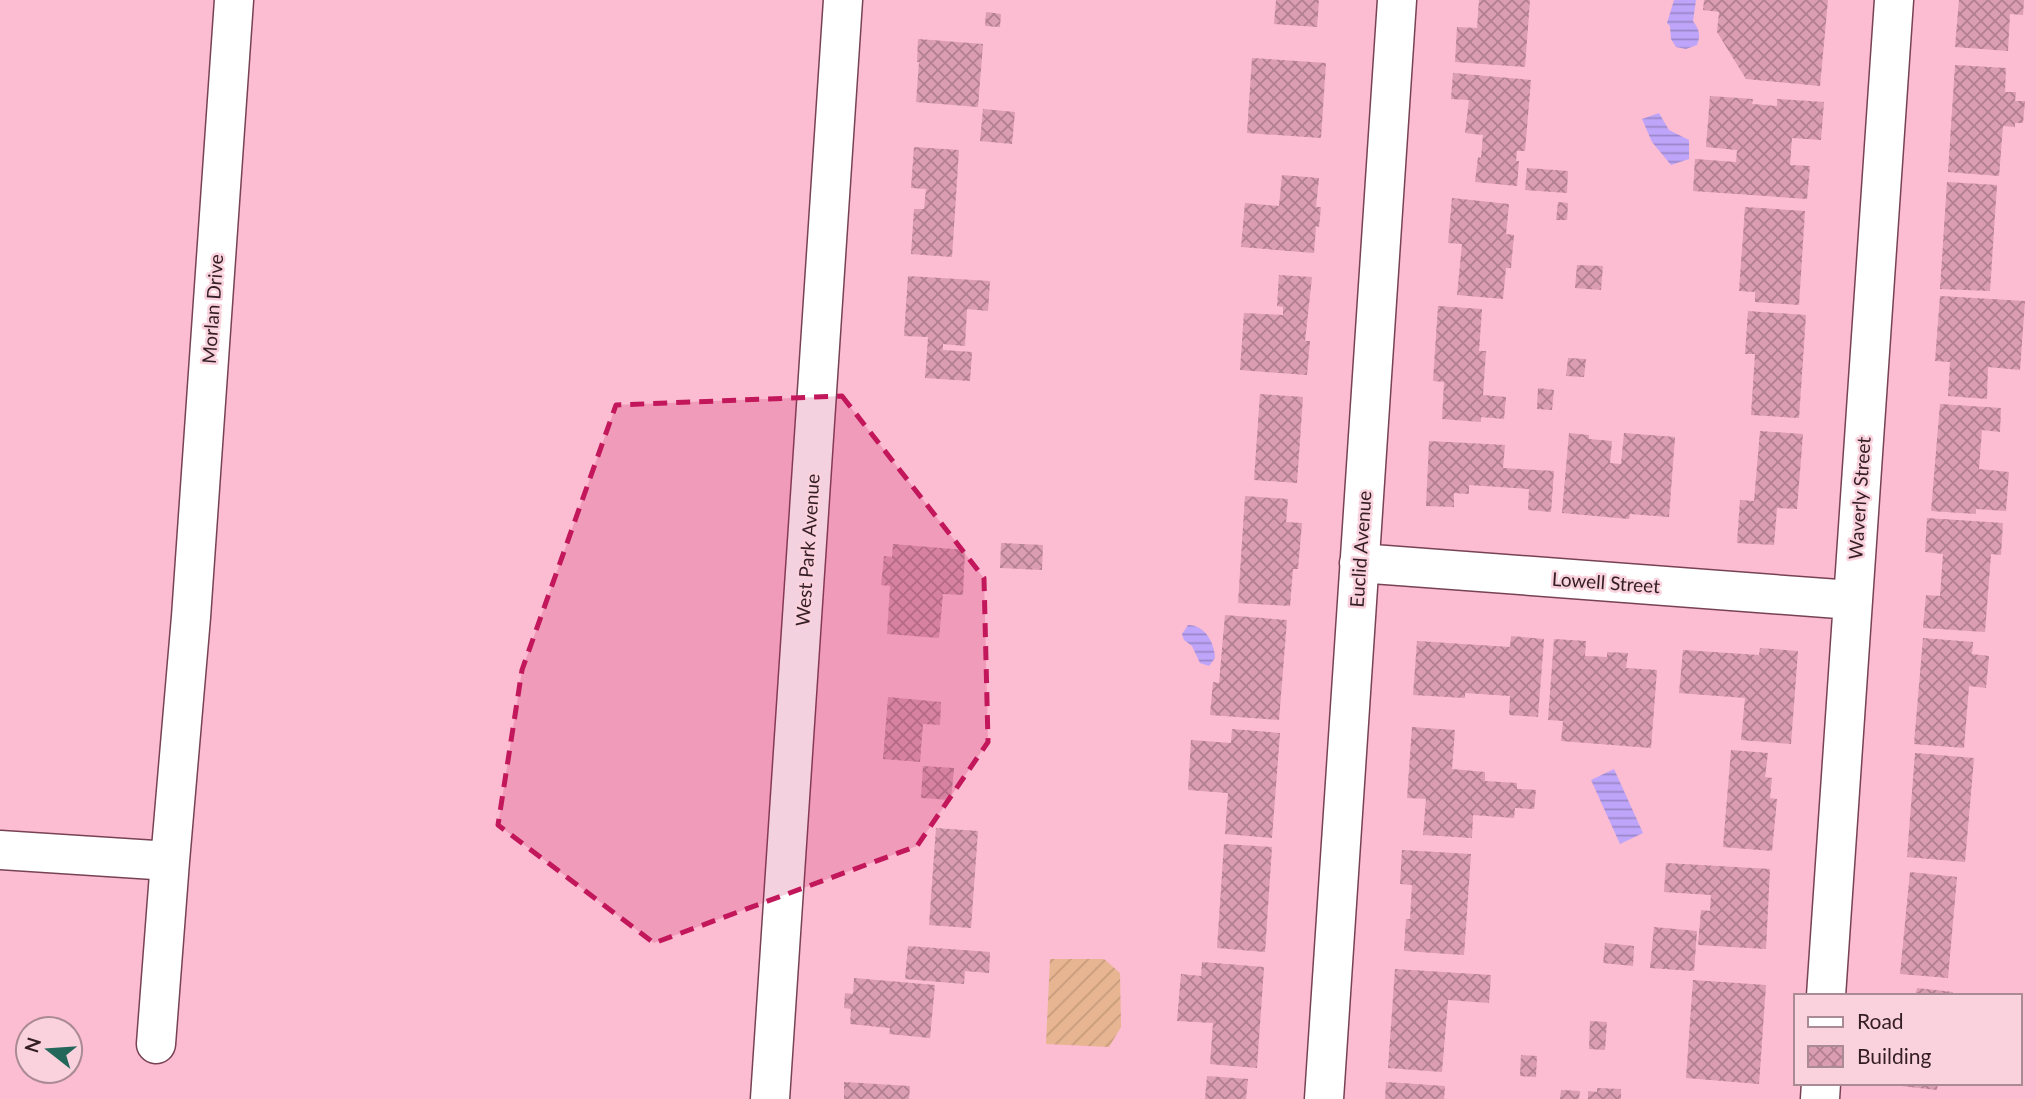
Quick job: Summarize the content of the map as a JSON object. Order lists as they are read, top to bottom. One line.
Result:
{"streets":{"street":["Morlan Drive","Waverly Street","Euclid Avenue","West Park Avenue","Lowell Street"]},"crossings":[["Waverly Street","Lowell Street"],["Euclid Avenue","Lowell Street"]],"legend":["Road","Building"],"north":"left"}
